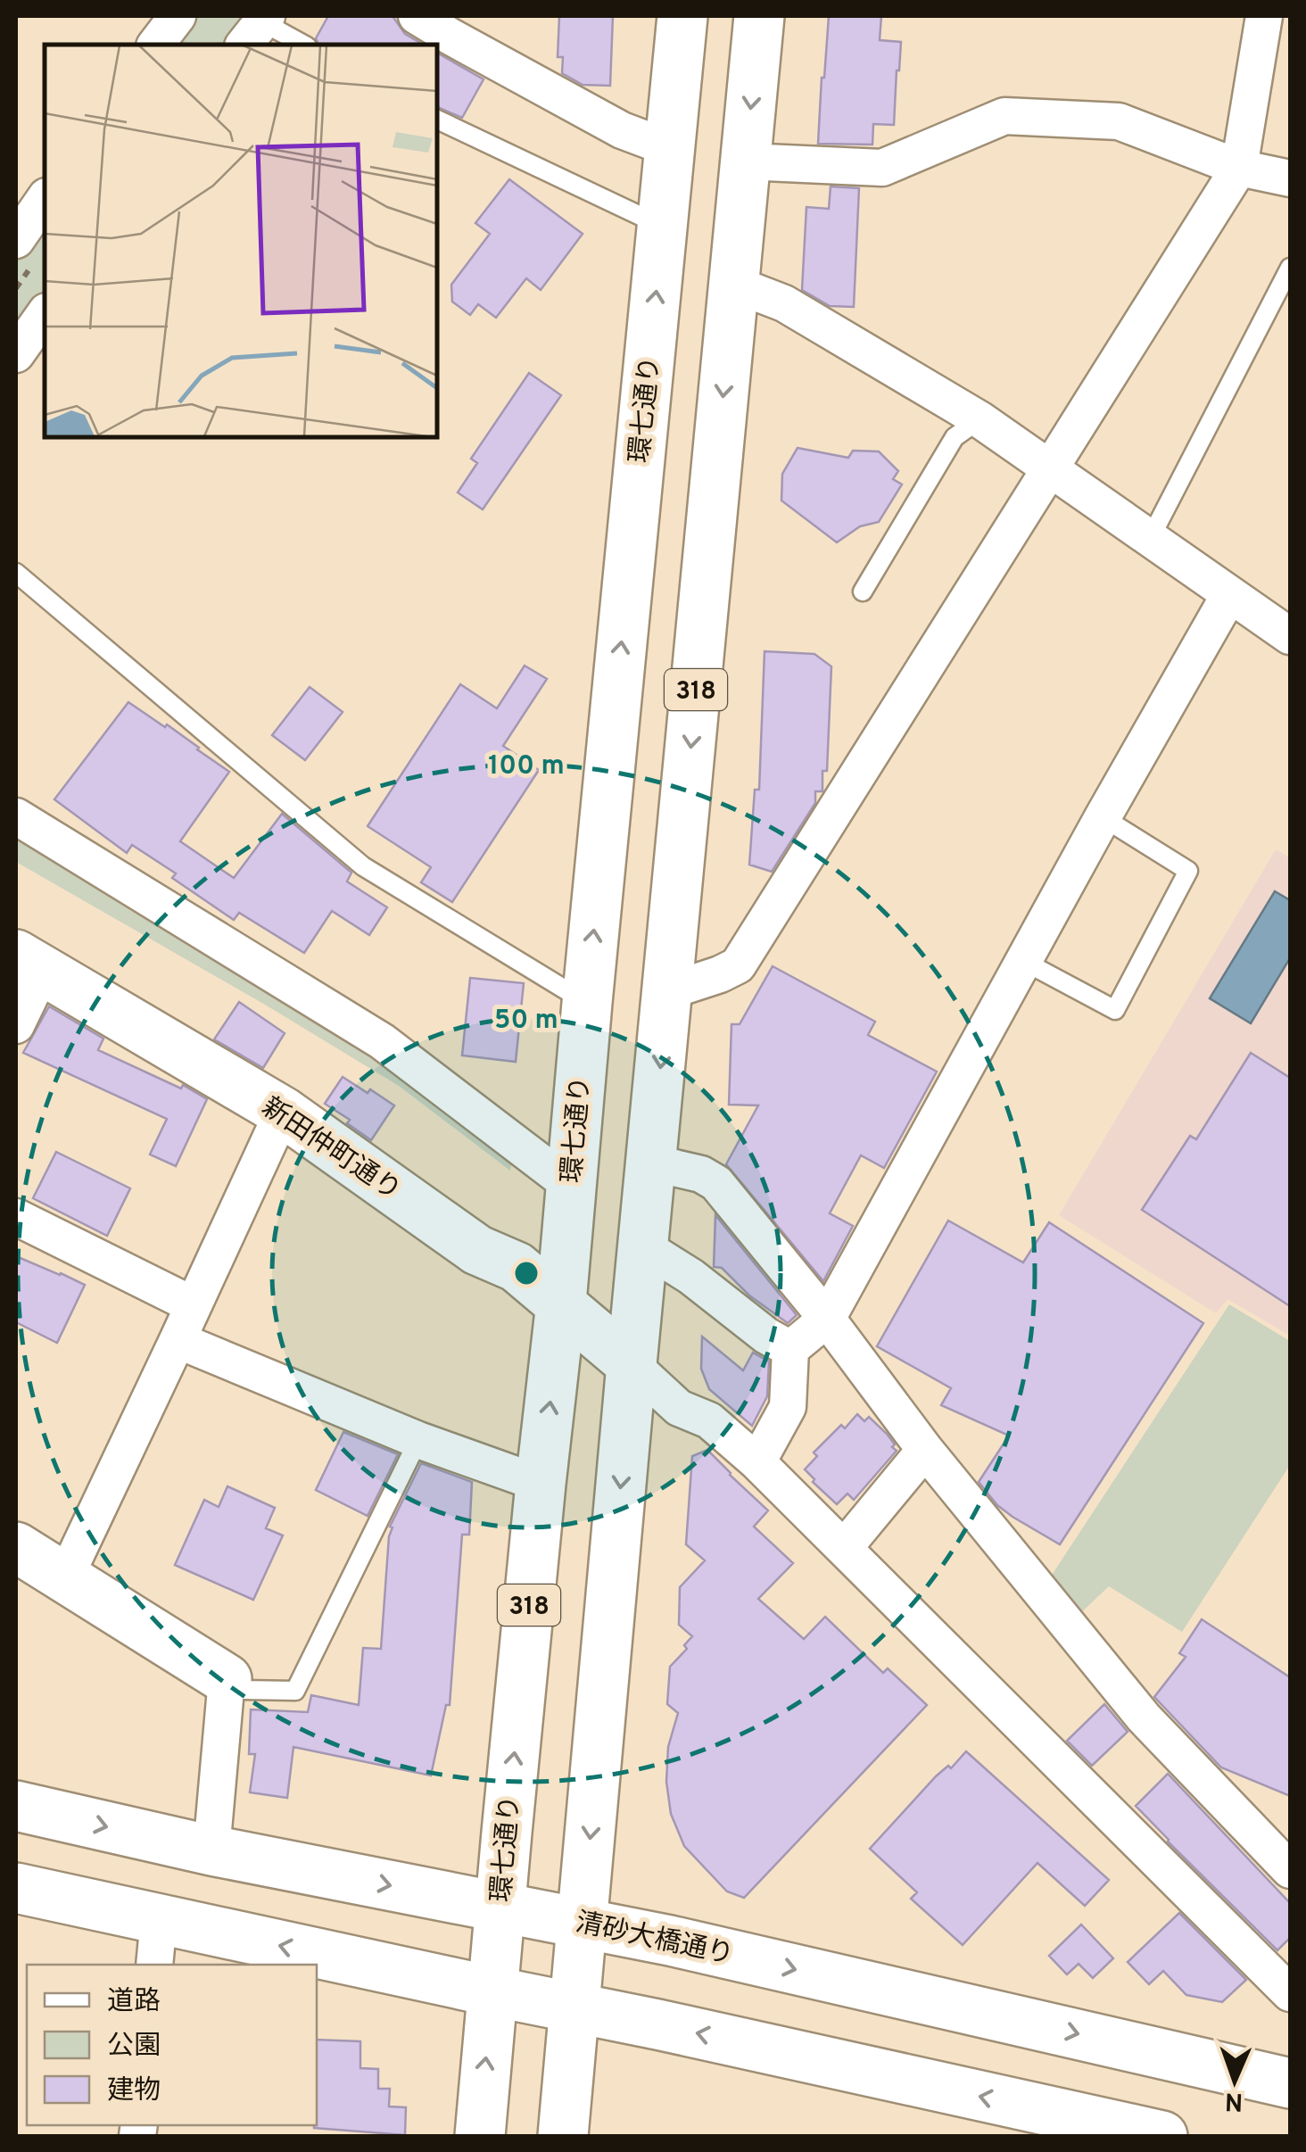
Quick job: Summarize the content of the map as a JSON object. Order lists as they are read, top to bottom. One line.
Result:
{"streets":{"main road":["環七通り","318","新田仲町通り","清砂大橋通り"]},"crossings":[["環七通り","新田仲町通り"],["環七通り","清砂大橋通り"],["318","新田仲町通り"],["318","清砂大橋通り"]],"legend":["道路","公園","建物"],"north":"bottom","rings":["100 m","50 m"]}
